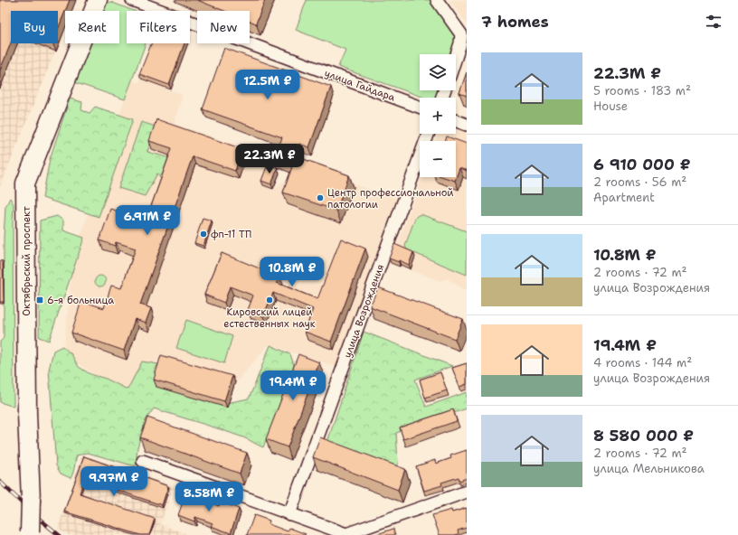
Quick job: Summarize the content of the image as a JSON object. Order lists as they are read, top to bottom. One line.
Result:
{"streets":{"main road":["Октябрьский проспект"],"street":["улица Гайдара","улица Возрождения"]},"places":{"other":["Центр профессиональной патологии","фп-11 ТП","Кировский лицей естественных наук"],"transit":["6-я больница"]},"page":{"heading":"7 homes","chip":["Buy","Rent","Filters","New"],"list":[{"name":"22.3M ₽","note":"5 rooms · 183 m² · House"},{"name":"6 910 000 ₽","note":"2 rooms · 56 m² · Apartment"},{"name":"10.8M ₽","note":"2 rooms · 72 m² · улица Возрождения"},{"name":"19.4M ₽","note":"4 rooms · 144 m² · улица Возрождения"},{"name":"8 580 000 ₽","note":"2 rooms · 72 m² · улица Мельникова"}],"map_buttons":["+","−"],"price":["12.5M ₽","22.3M ₽","6.91M ₽","10.8M ₽","19.4M ₽","9.97M ₽","8.58M ₽"]}}
